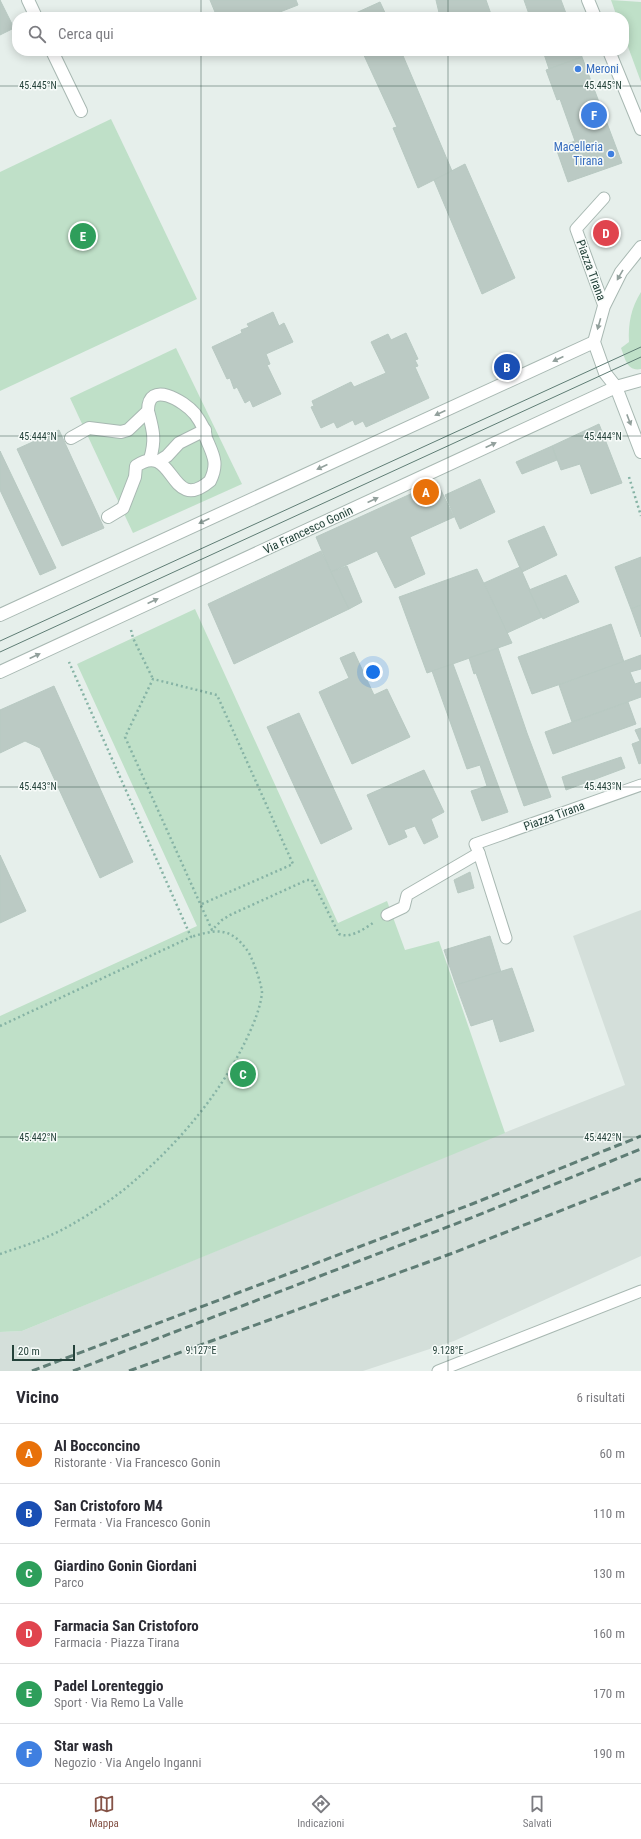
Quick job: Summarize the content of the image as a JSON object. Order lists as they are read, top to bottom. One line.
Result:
{"streets":{"street":["Piazza Tirana","Via Francesco Gonin"]},"places":["Meroni","Macelleria Tirana"],"scale_bar":"20 m","page":{"search":"Cerca qui","pins":["F","D","E","B","A","C"],"scale":"20 m","heading":["Vicino","6 risultati"],"list":[{"mark":"A","name":"Al Bocconcino","note":"Ristorante · Via Francesco Gonin","value":"60 m"},{"mark":"B","name":"San Cristoforo M4","note":"Fermata · Via Francesco Gonin","value":"110 m"},{"mark":"C","name":"Giardino Gonin Giordani","note":"Parco","value":"130 m"},{"mark":"D","name":"Farmacia San Cristoforo","note":"Farmacia · Piazza Tirana","value":"160 m"},{"mark":"E","name":"Padel Lorenteggio","note":"Sport · Via Remo La Valle","value":"170 m"},{"mark":"F","name":"Star wash","note":"Negozio · Via Angelo Inganni","value":"190 m"}],"nav":["Mappa","Indicazioni","Salvati"]},"coordinates":["45.445°N","45.444°N","45.443°N","45.442°N","9.127°E","9.128°E"]}
